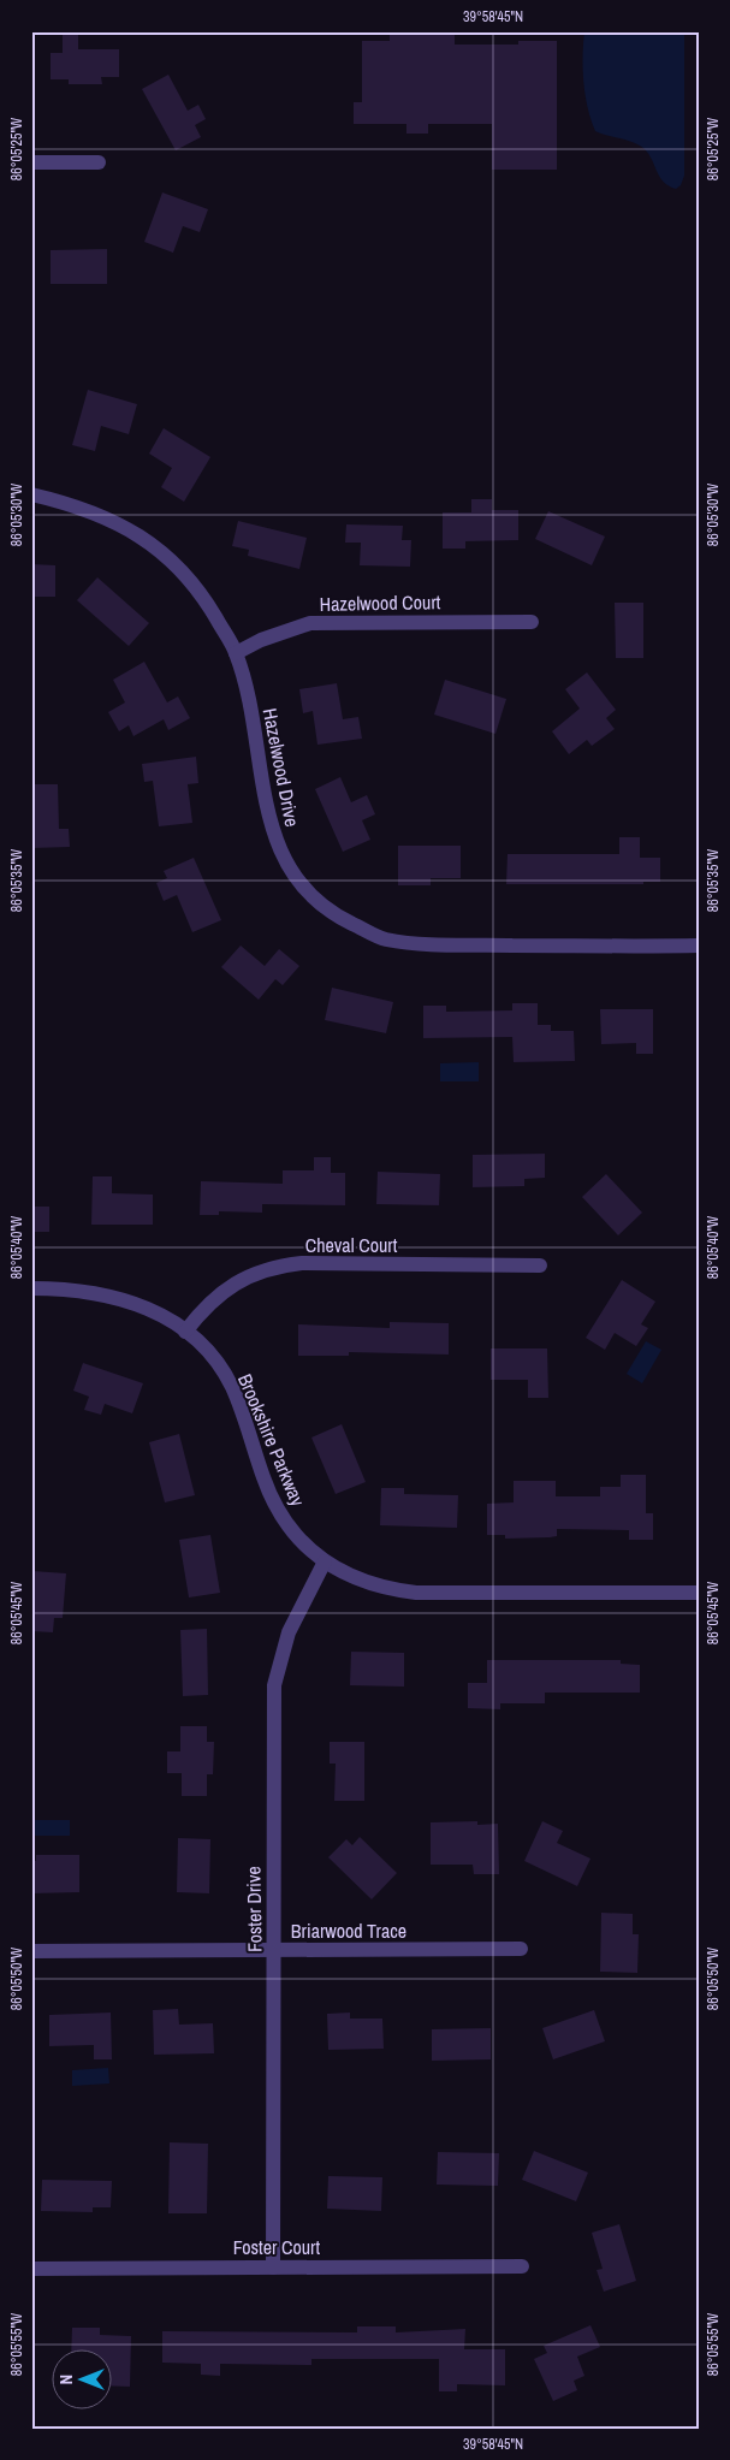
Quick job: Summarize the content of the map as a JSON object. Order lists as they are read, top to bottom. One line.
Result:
{"streets":{"street":["Hazelwood Court","Hazelwood Drive","Cheval Court","Brookshire Parkway","Foster Drive","Briarwood Trace","Foster Court"]},"crossings":[["Hazelwood Court","Hazelwood Drive"],["Cheval Court","Brookshire Parkway"],["Brookshire Parkway","Foster Drive"],["Foster Drive","Briarwood Trace"],["Foster Drive","Foster Court"]],"north":"left","coordinates":["39°58'45\"N","86°05'25\"W","86°05'30\"W","86°05'35\"W","86°05'40\"W","86°05'45\"W","86°05'50\"W","86°05'55\"W"]}
